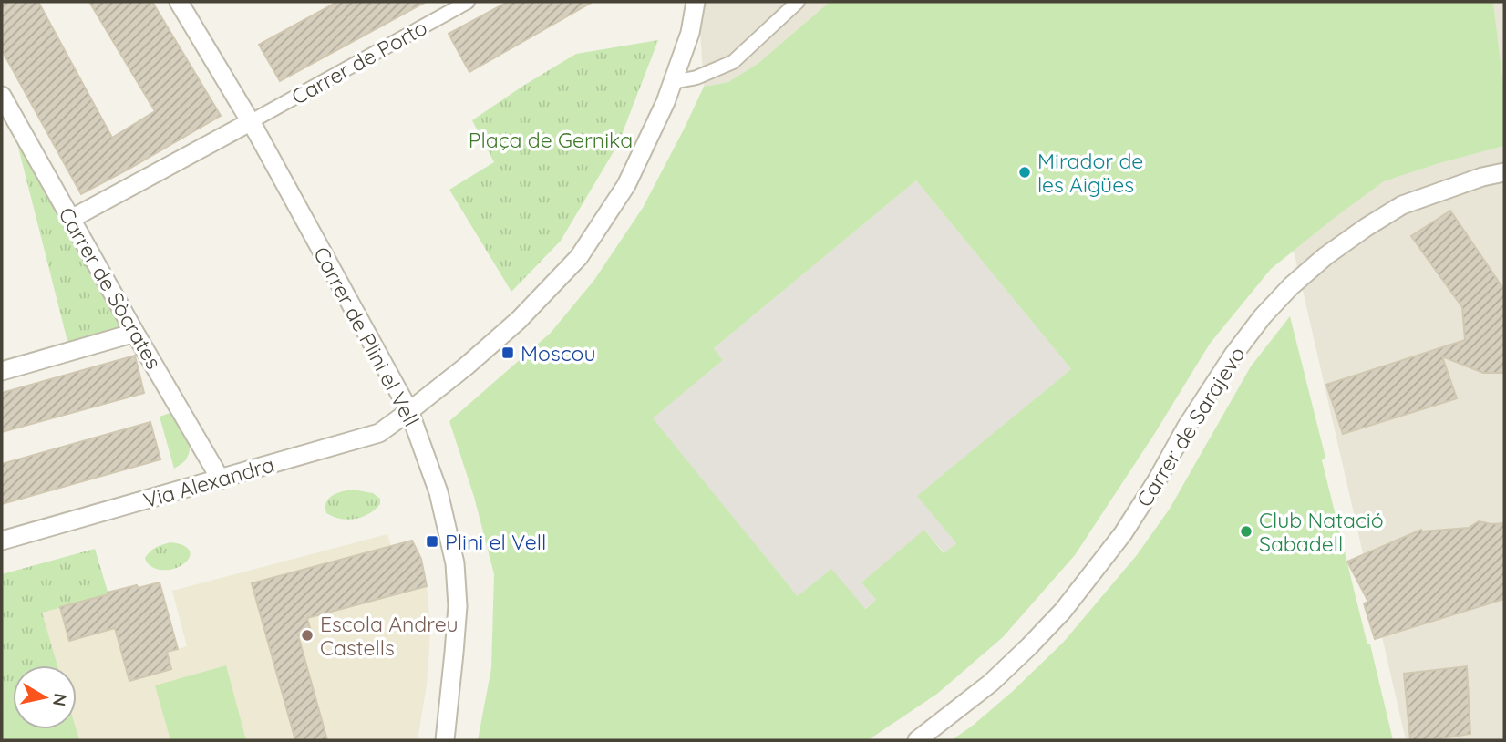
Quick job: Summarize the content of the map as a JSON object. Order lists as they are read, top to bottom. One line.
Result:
{"streets":{"street":["Carrer de Porto","Carrer de Sòcrates","Carrer de Plini el Vell","Carrer de Sarajevo","Via Alexandra"]},"crossings":[["Carrer de Porto","Carrer de Plini el Vell"],["Carrer de Sòcrates","Via Alexandra"],["Carrer de Plini el Vell","Via Alexandra"]],"parks":["Plaça de Gernika"],"places":{"other":["Mirador de les Aigües","Club Natació Sabadell","Escola Andreu Castells"],"transit":["Moscou","Plini el Vell"]},"north":"right"}
